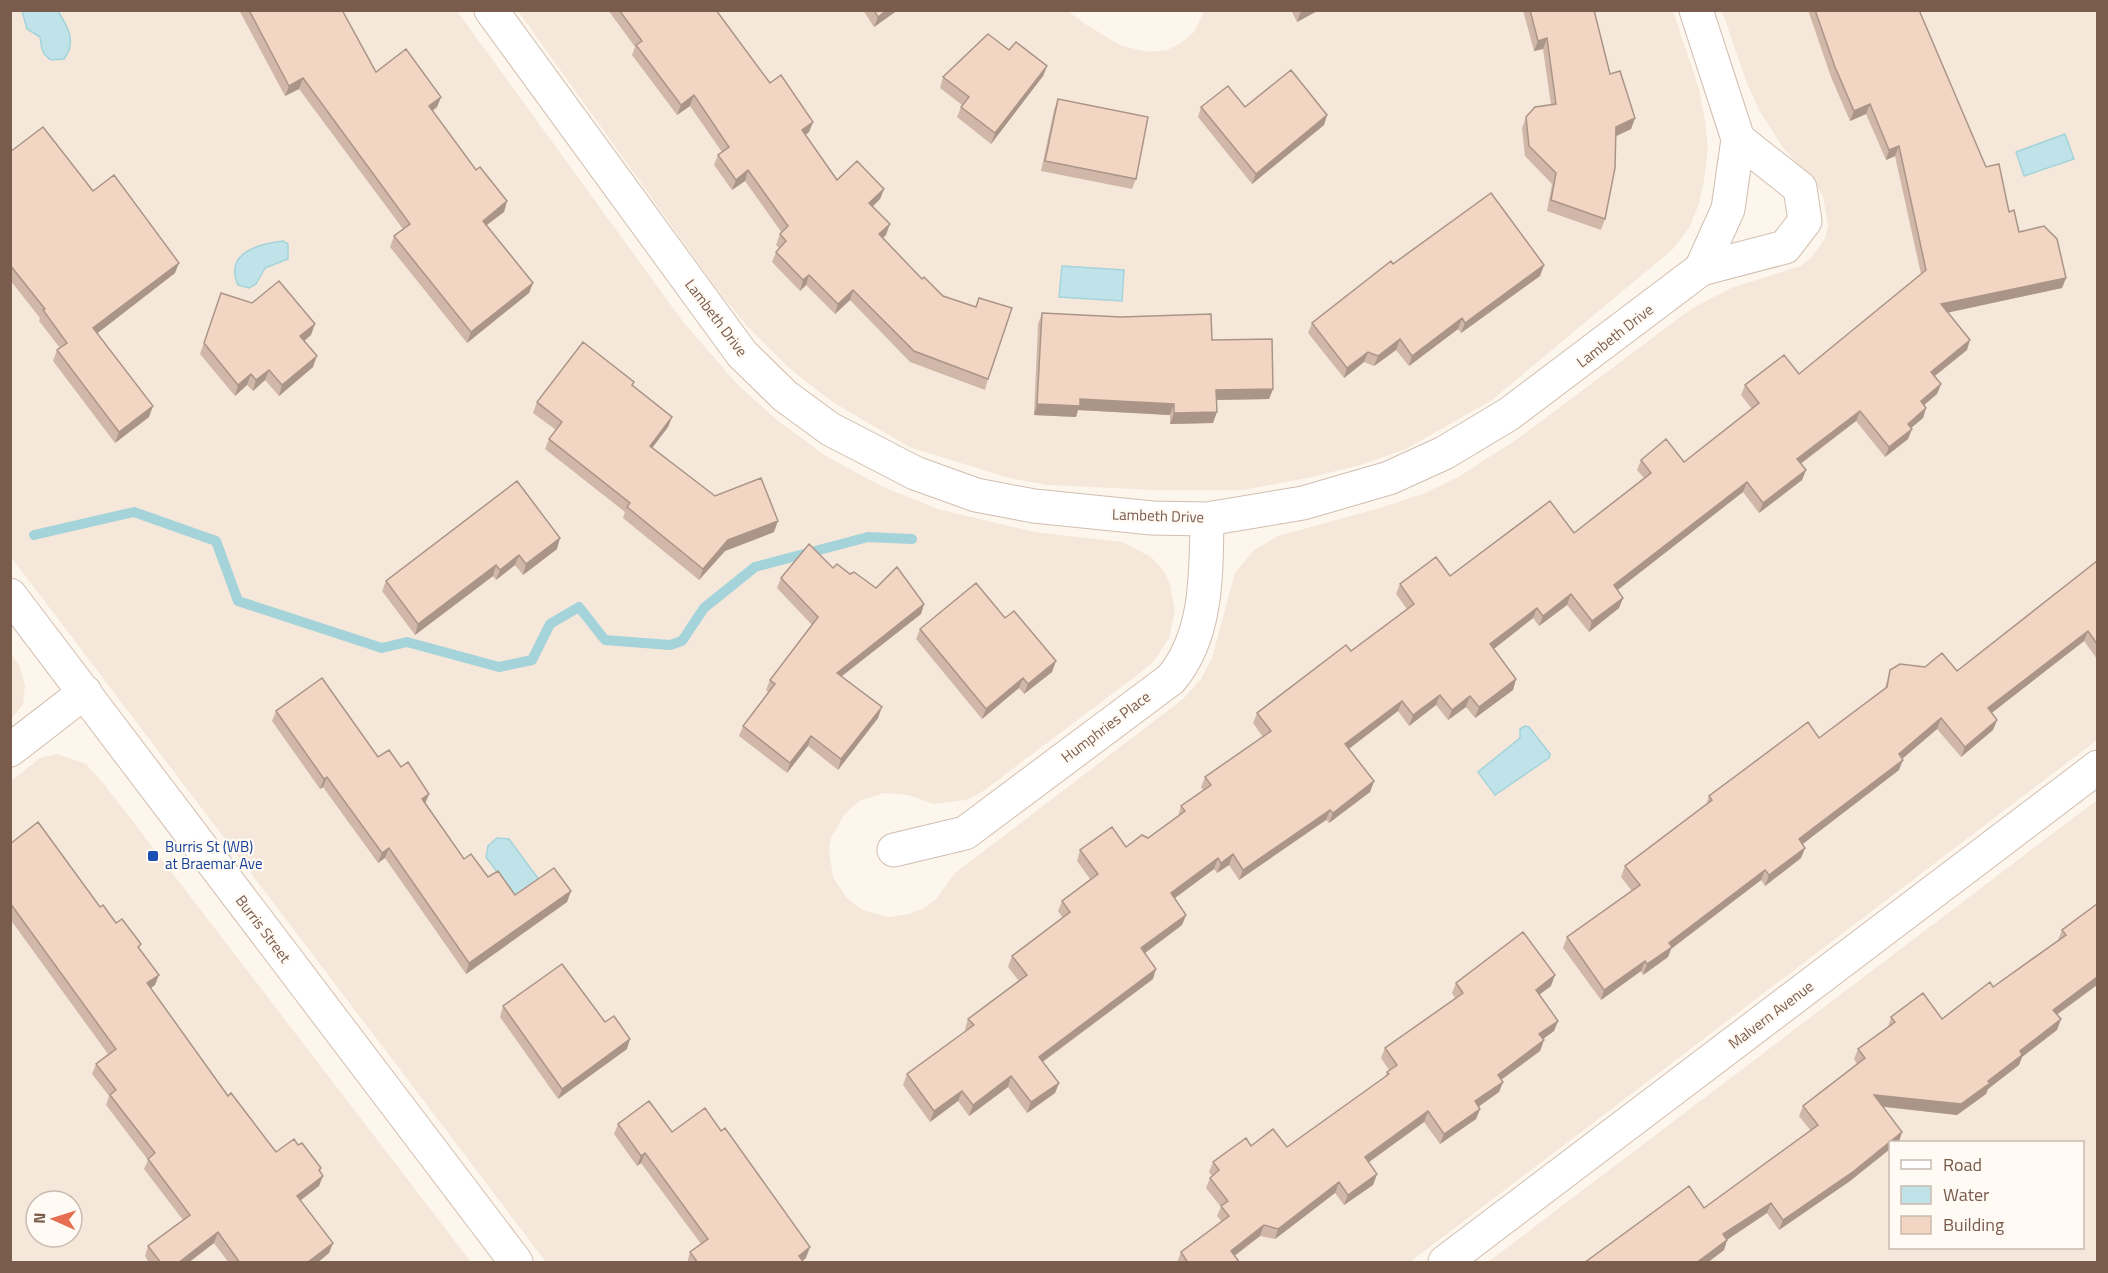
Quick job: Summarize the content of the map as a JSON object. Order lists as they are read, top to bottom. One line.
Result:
{"streets":{"street":["Lambeth Drive","Humphries Place","Burris Street","Malvern Avenue"]},"crossings":[["Lambeth Drive","Humphries Place"]],"places":{"transit":["Burris St (WB) at Braemar Ave"]},"legend":["Road","Water","Building"],"north":"left"}
